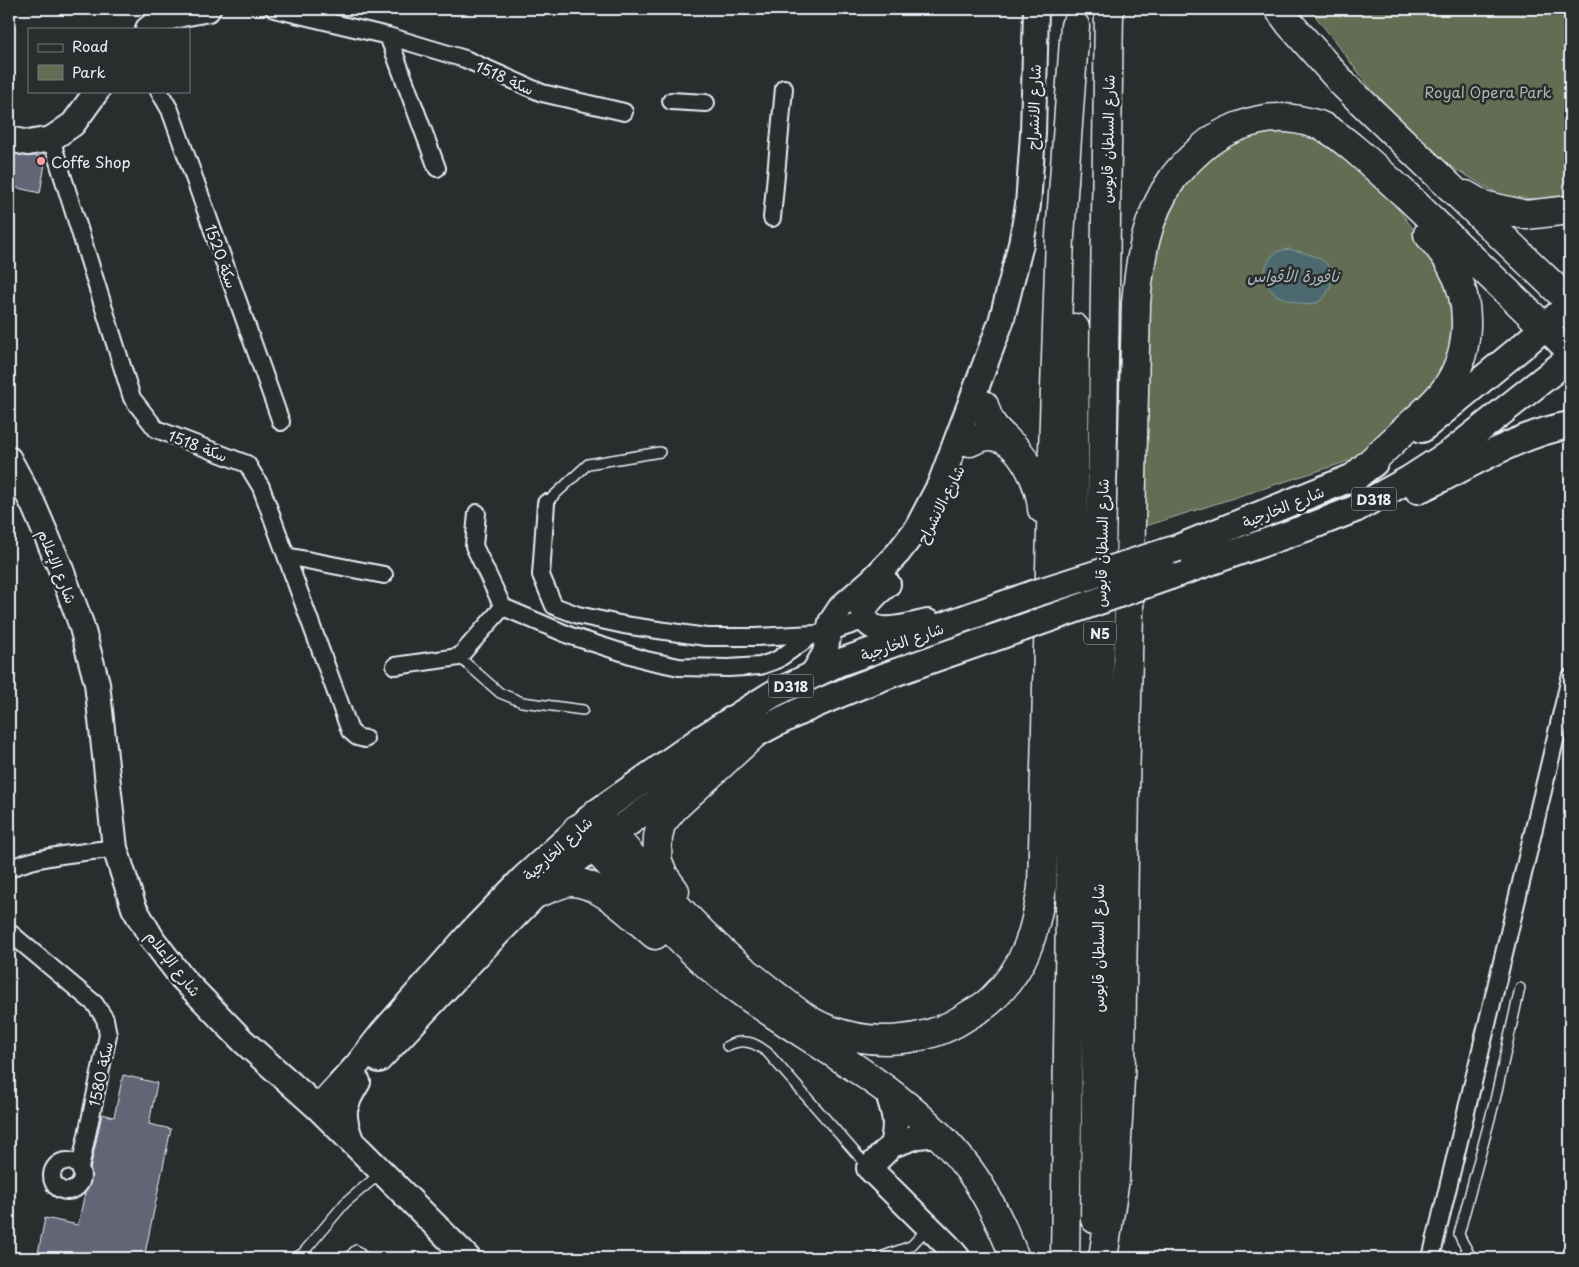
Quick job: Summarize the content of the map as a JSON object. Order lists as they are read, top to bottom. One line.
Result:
{"streets":{"highway":["شارع السلطان قابوس","N5"],"main road":["شارع الانشراح","D318","شارع الخارجية","شارع الإعلام"],"street":["سكة 1518","سكة 1520","سكة 1580"]},"crossings":[["شارع الانشراح","شارع الخارجية"],["شارع الخارجية","شارع الإعلام"]],"water":["نافورة الأقواس"],"parks":["Royal Opera Park"],"places":["Coffe Shop"],"legend":["Road","Park"]}
